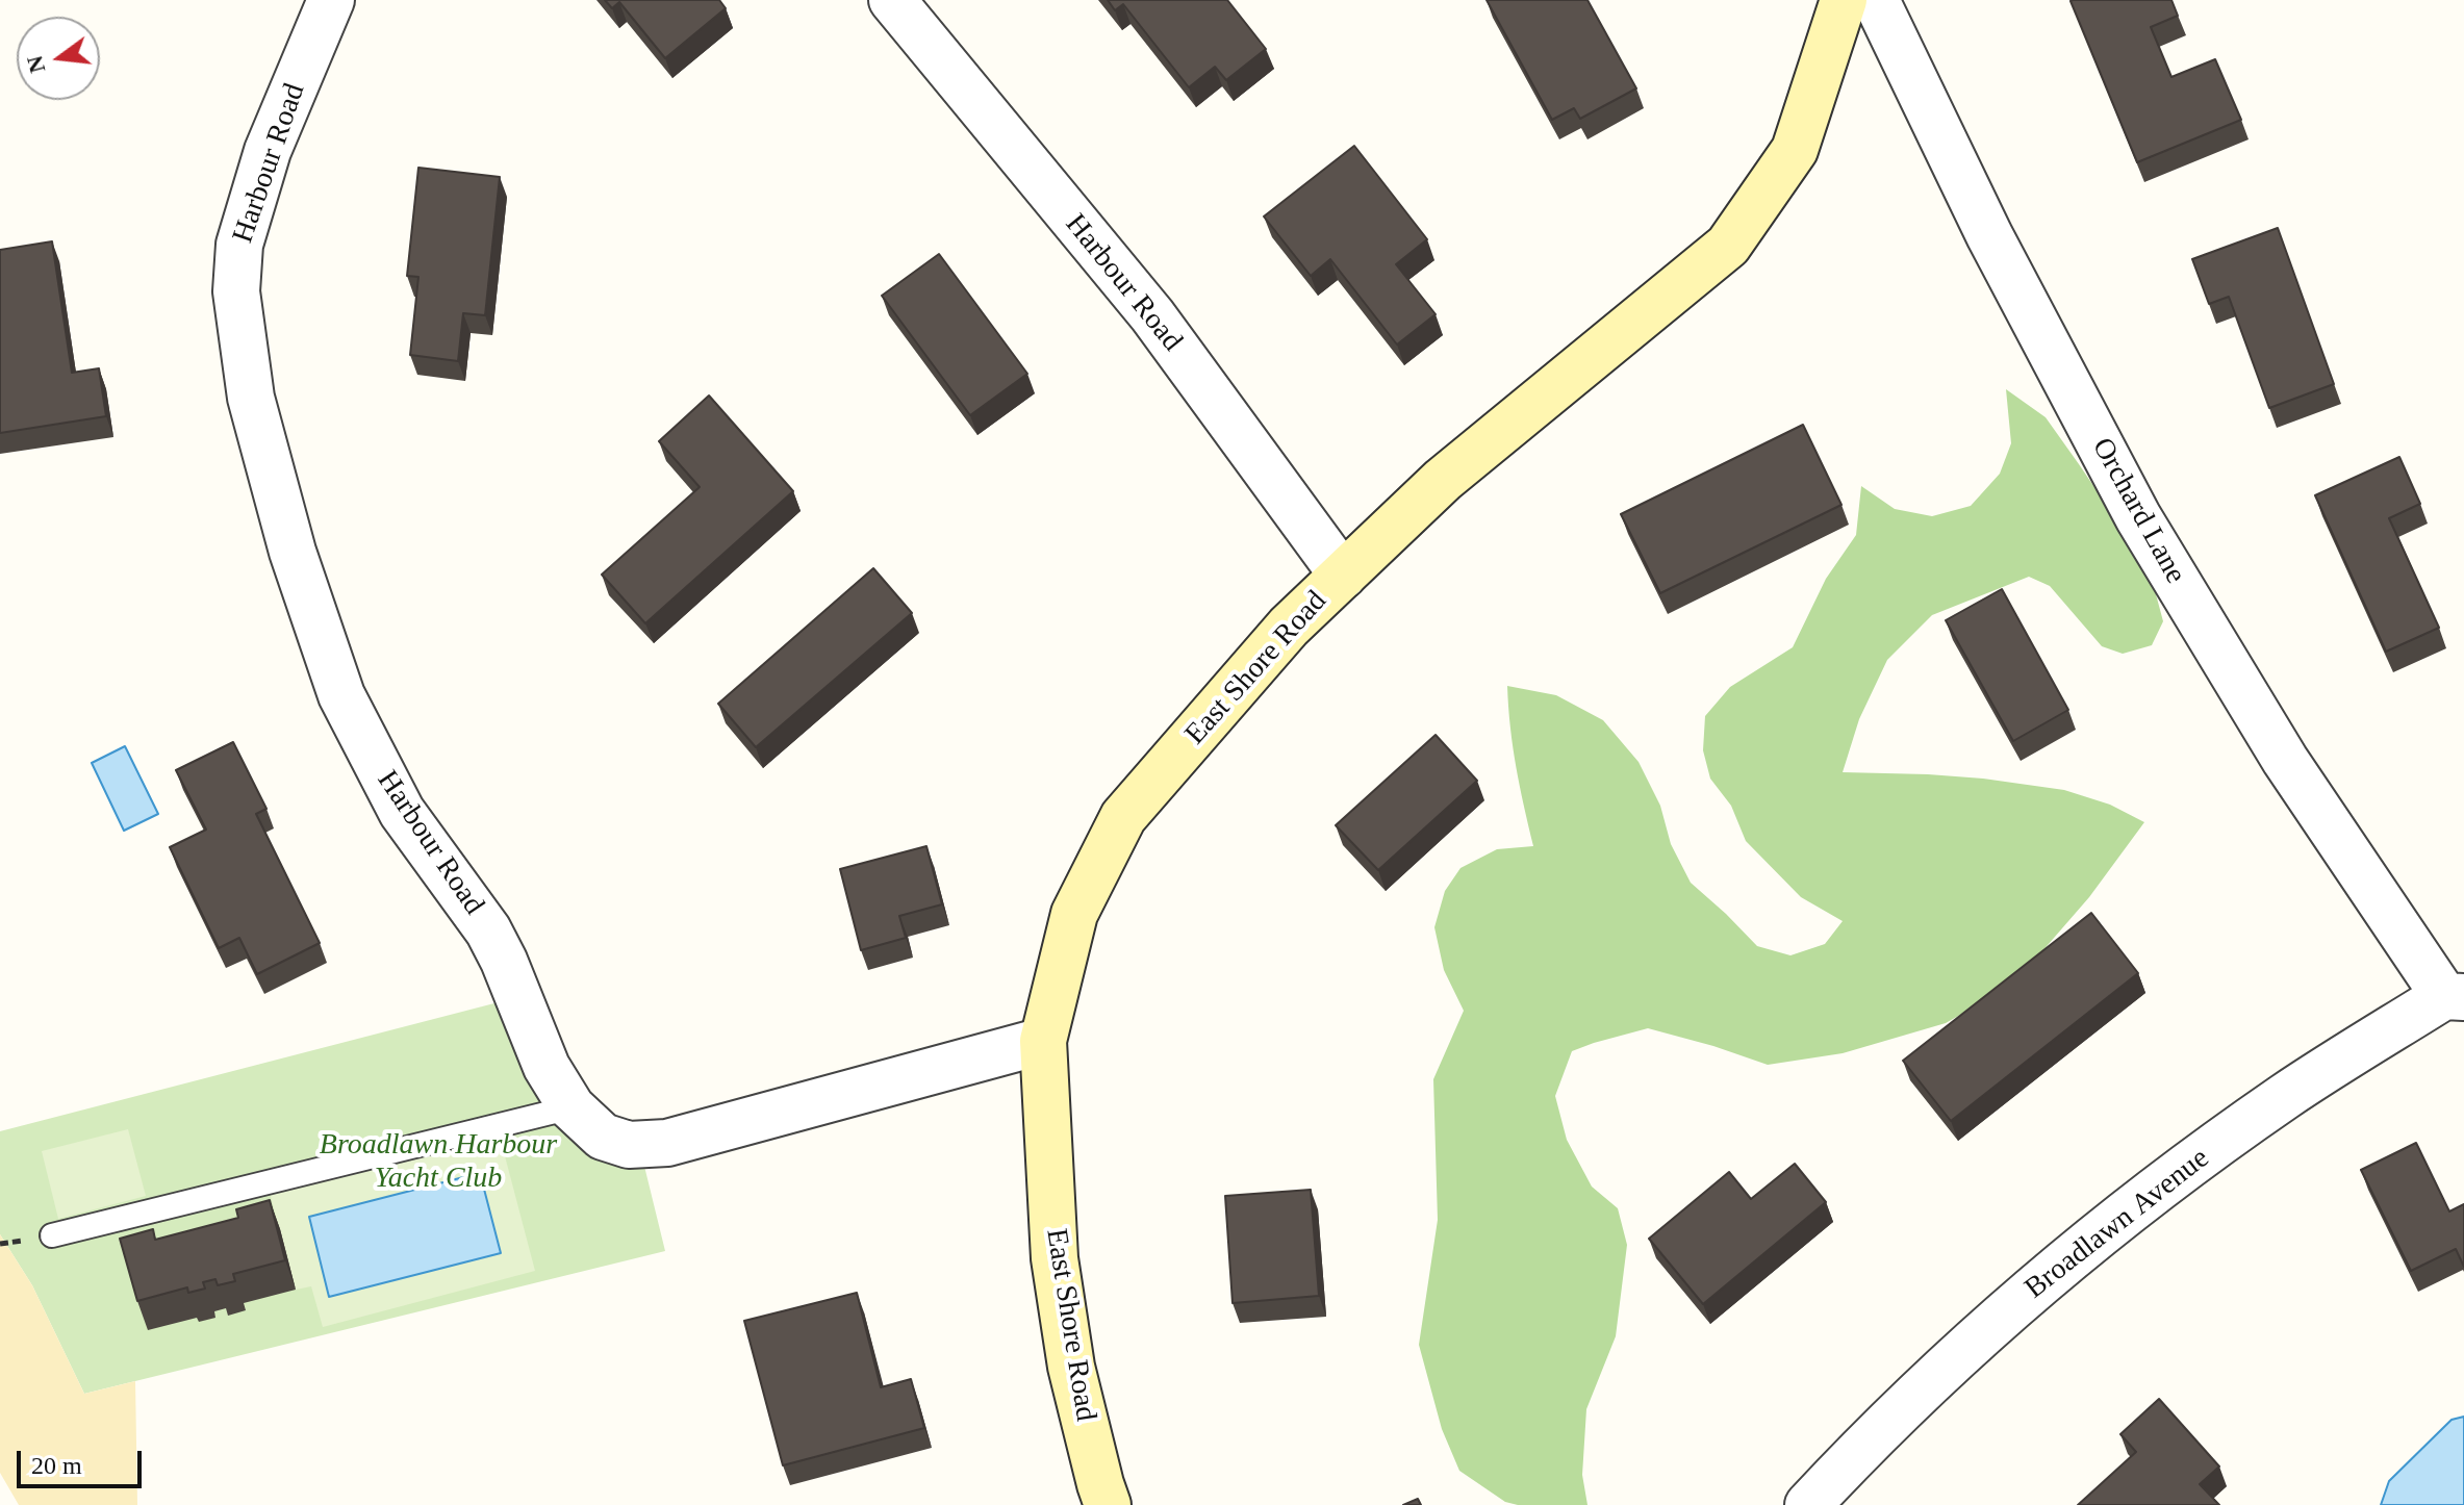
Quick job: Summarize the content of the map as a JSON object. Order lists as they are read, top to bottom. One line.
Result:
{"streets":{"main road":["East Shore Road"],"street":["Harbour Road","Orchard Lane","Broadlawn Avenue"]},"crossings":[["Harbour Road","East Shore Road"],["Orchard Lane","Broadlawn Avenue"]],"parks":["Broadlawn Harbour Yacht Club"],"scale_bar":"20 m","north":"left"}
